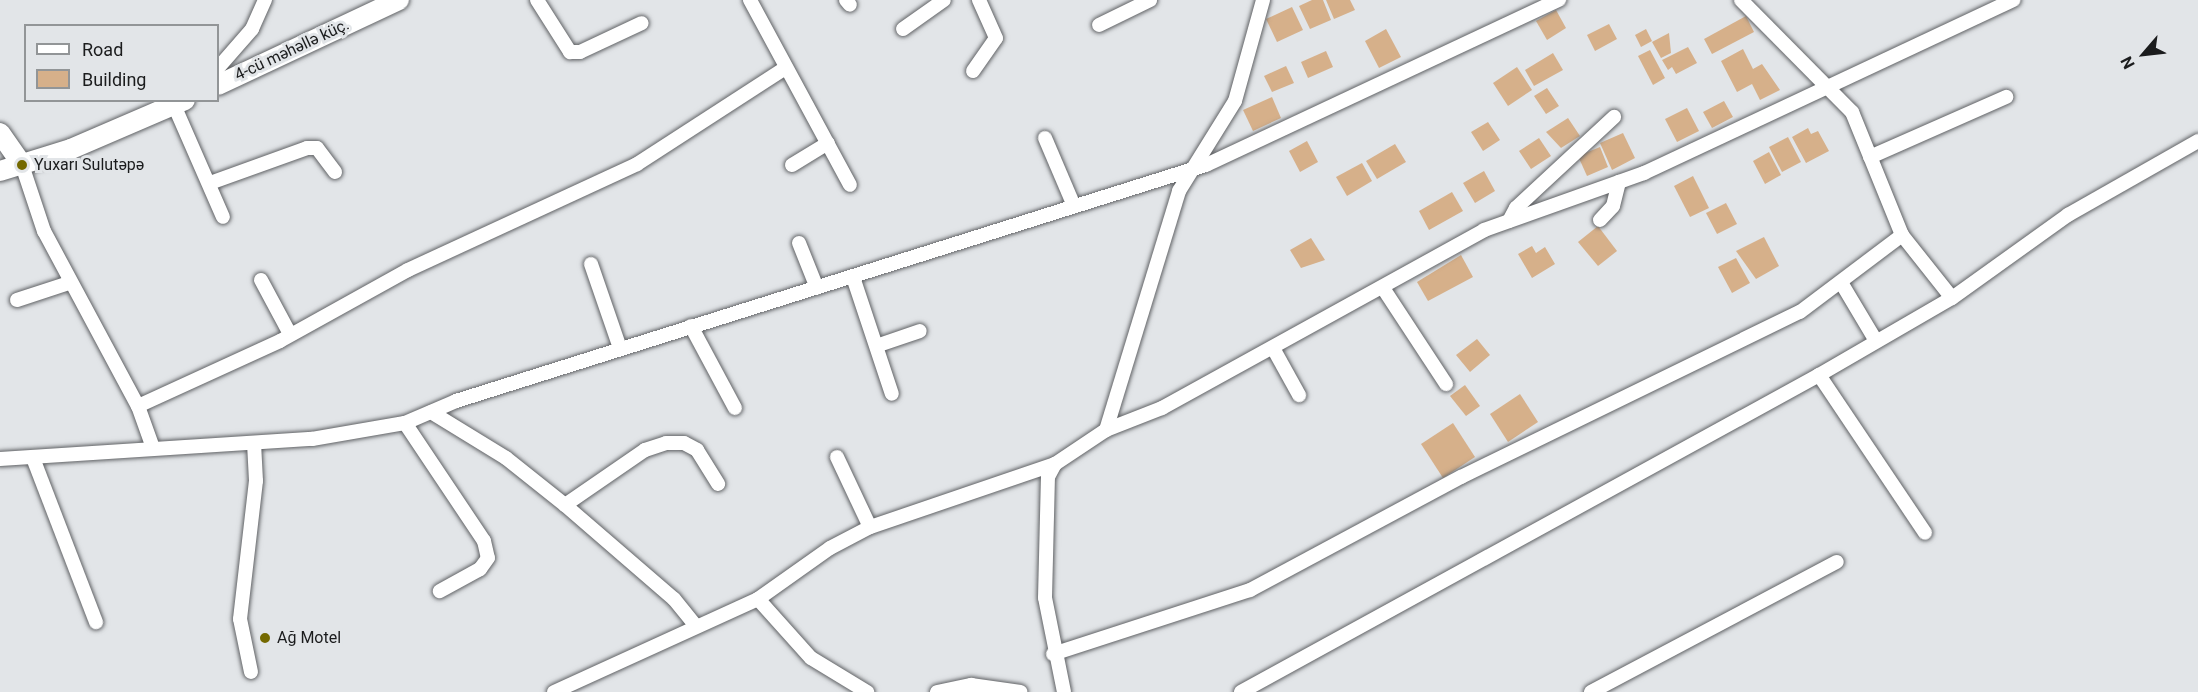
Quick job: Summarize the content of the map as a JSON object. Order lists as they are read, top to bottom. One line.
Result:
{"streets":{"street":["4-cü məhəllə küç."]},"places":["Yuxarı Sulutəpə","Ağ Motel"],"legend":["Road","Building"],"north":"bottom left"}
